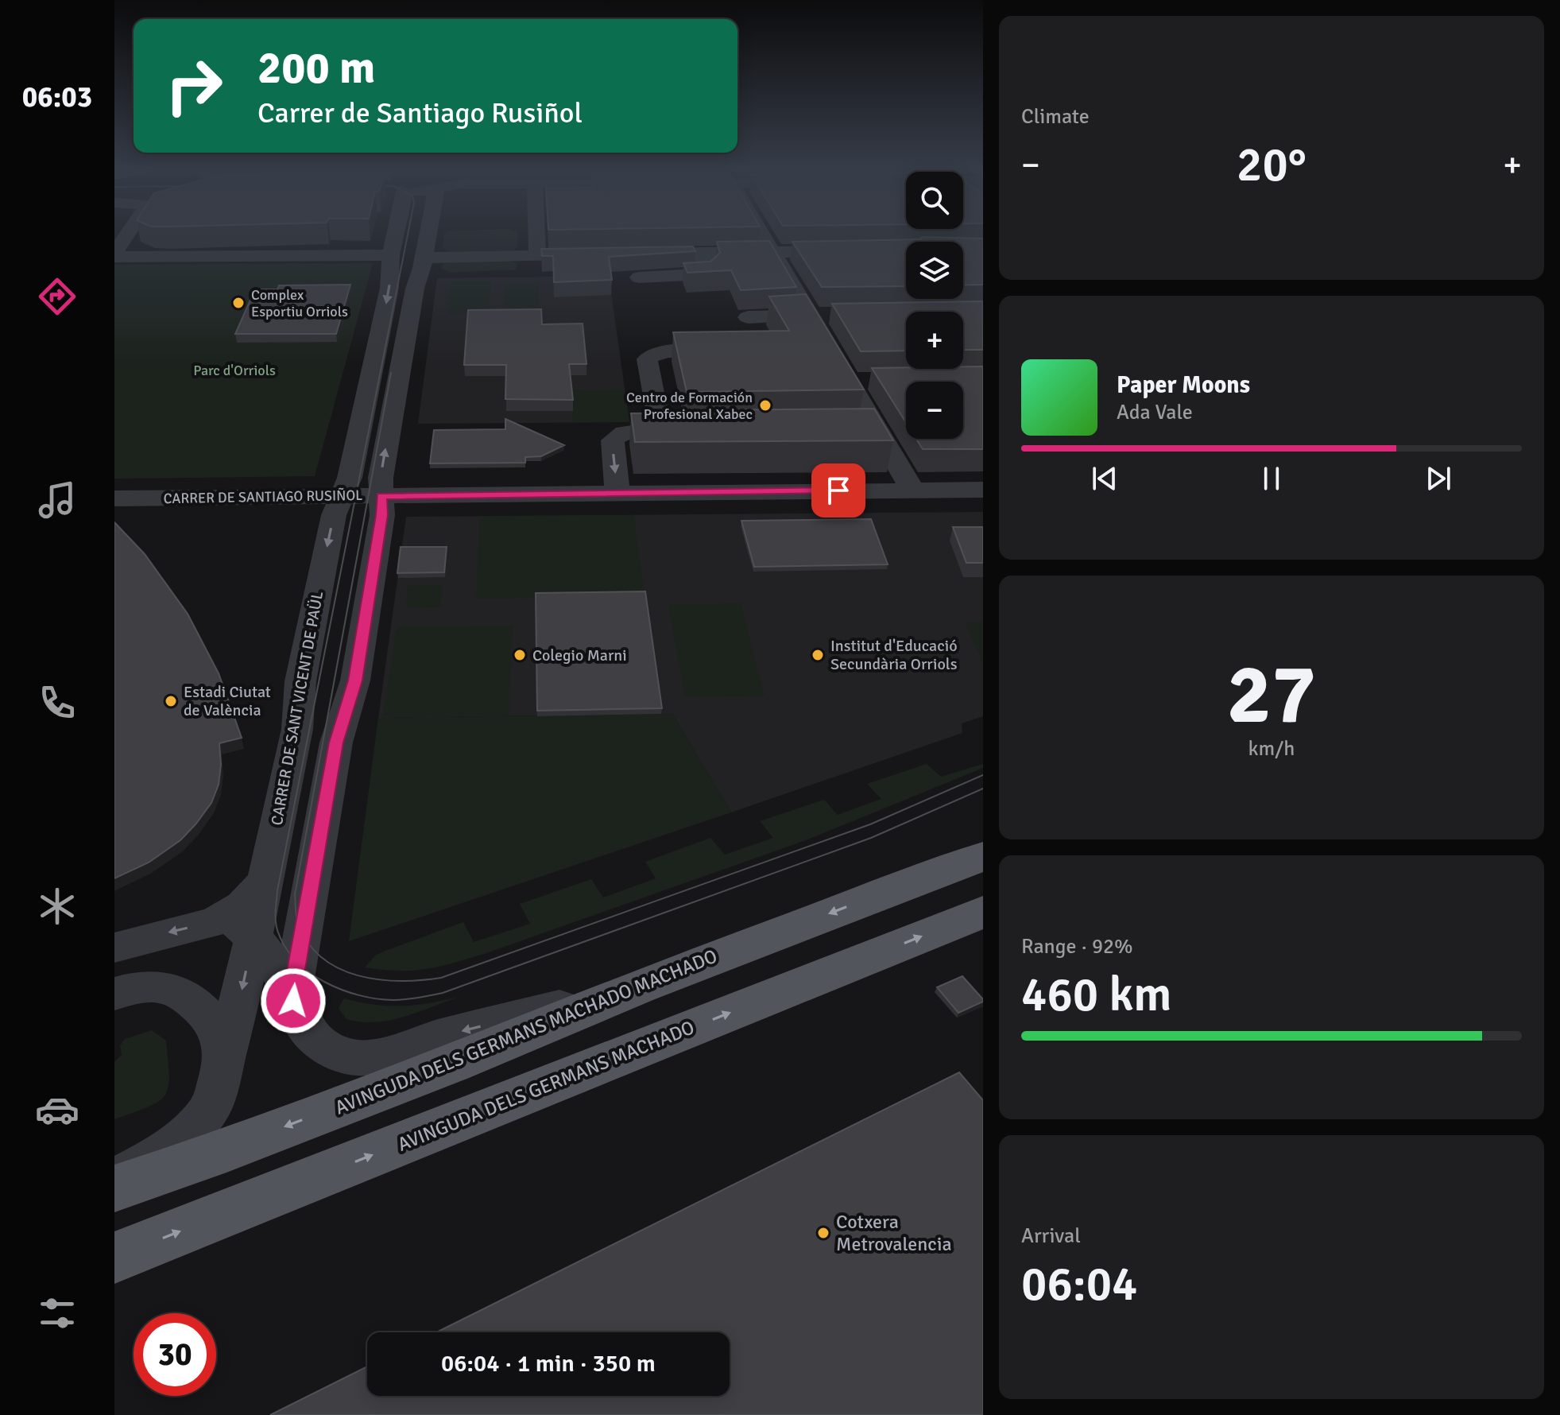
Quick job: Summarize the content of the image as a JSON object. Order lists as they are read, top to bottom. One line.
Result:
{"streets":{"main road":["AVINGUDA DELS GERMANS MACHADO MACHADO","AVINGUDA DELS GERMANS MACHADO"],"street":["CARRER DE SANTIAGO RUSIÑOL","CARRER DE SANT VICENT DE PAÜL"]},"crossings":[["CARRER DE SANTIAGO RUSIÑOL","CARRER DE SANT VICENT DE PAÜL"]],"one_way":["AVINGUDA DELS GERMANS MACHADO MACHADO","AVINGUDA DELS GERMANS MACHADO"],"parks":["Parc d'Orriols"],"places":["Complex Esportiu Orriols","Centro de Formación Profesional Xabec","Colegio Marni","Institut d'Educació Secundària Orriols","Estadi Ciutat de València","Cotxera Metrovalencia"],"page":{"tabs":"06:03","tile":["Climate",["27","km/h"],["Range · 92%","460 km"],["Arrival","06:04"]],"turn":["200 m","Carrer de Santiago Rusiñol"],"heat":["−","20°","+"],"map_buttons":["+","−"],"song":["Paper Moons","Ada Vale"],"limit":"30","trip":"06:04 · 1 min · 350 m"}}
